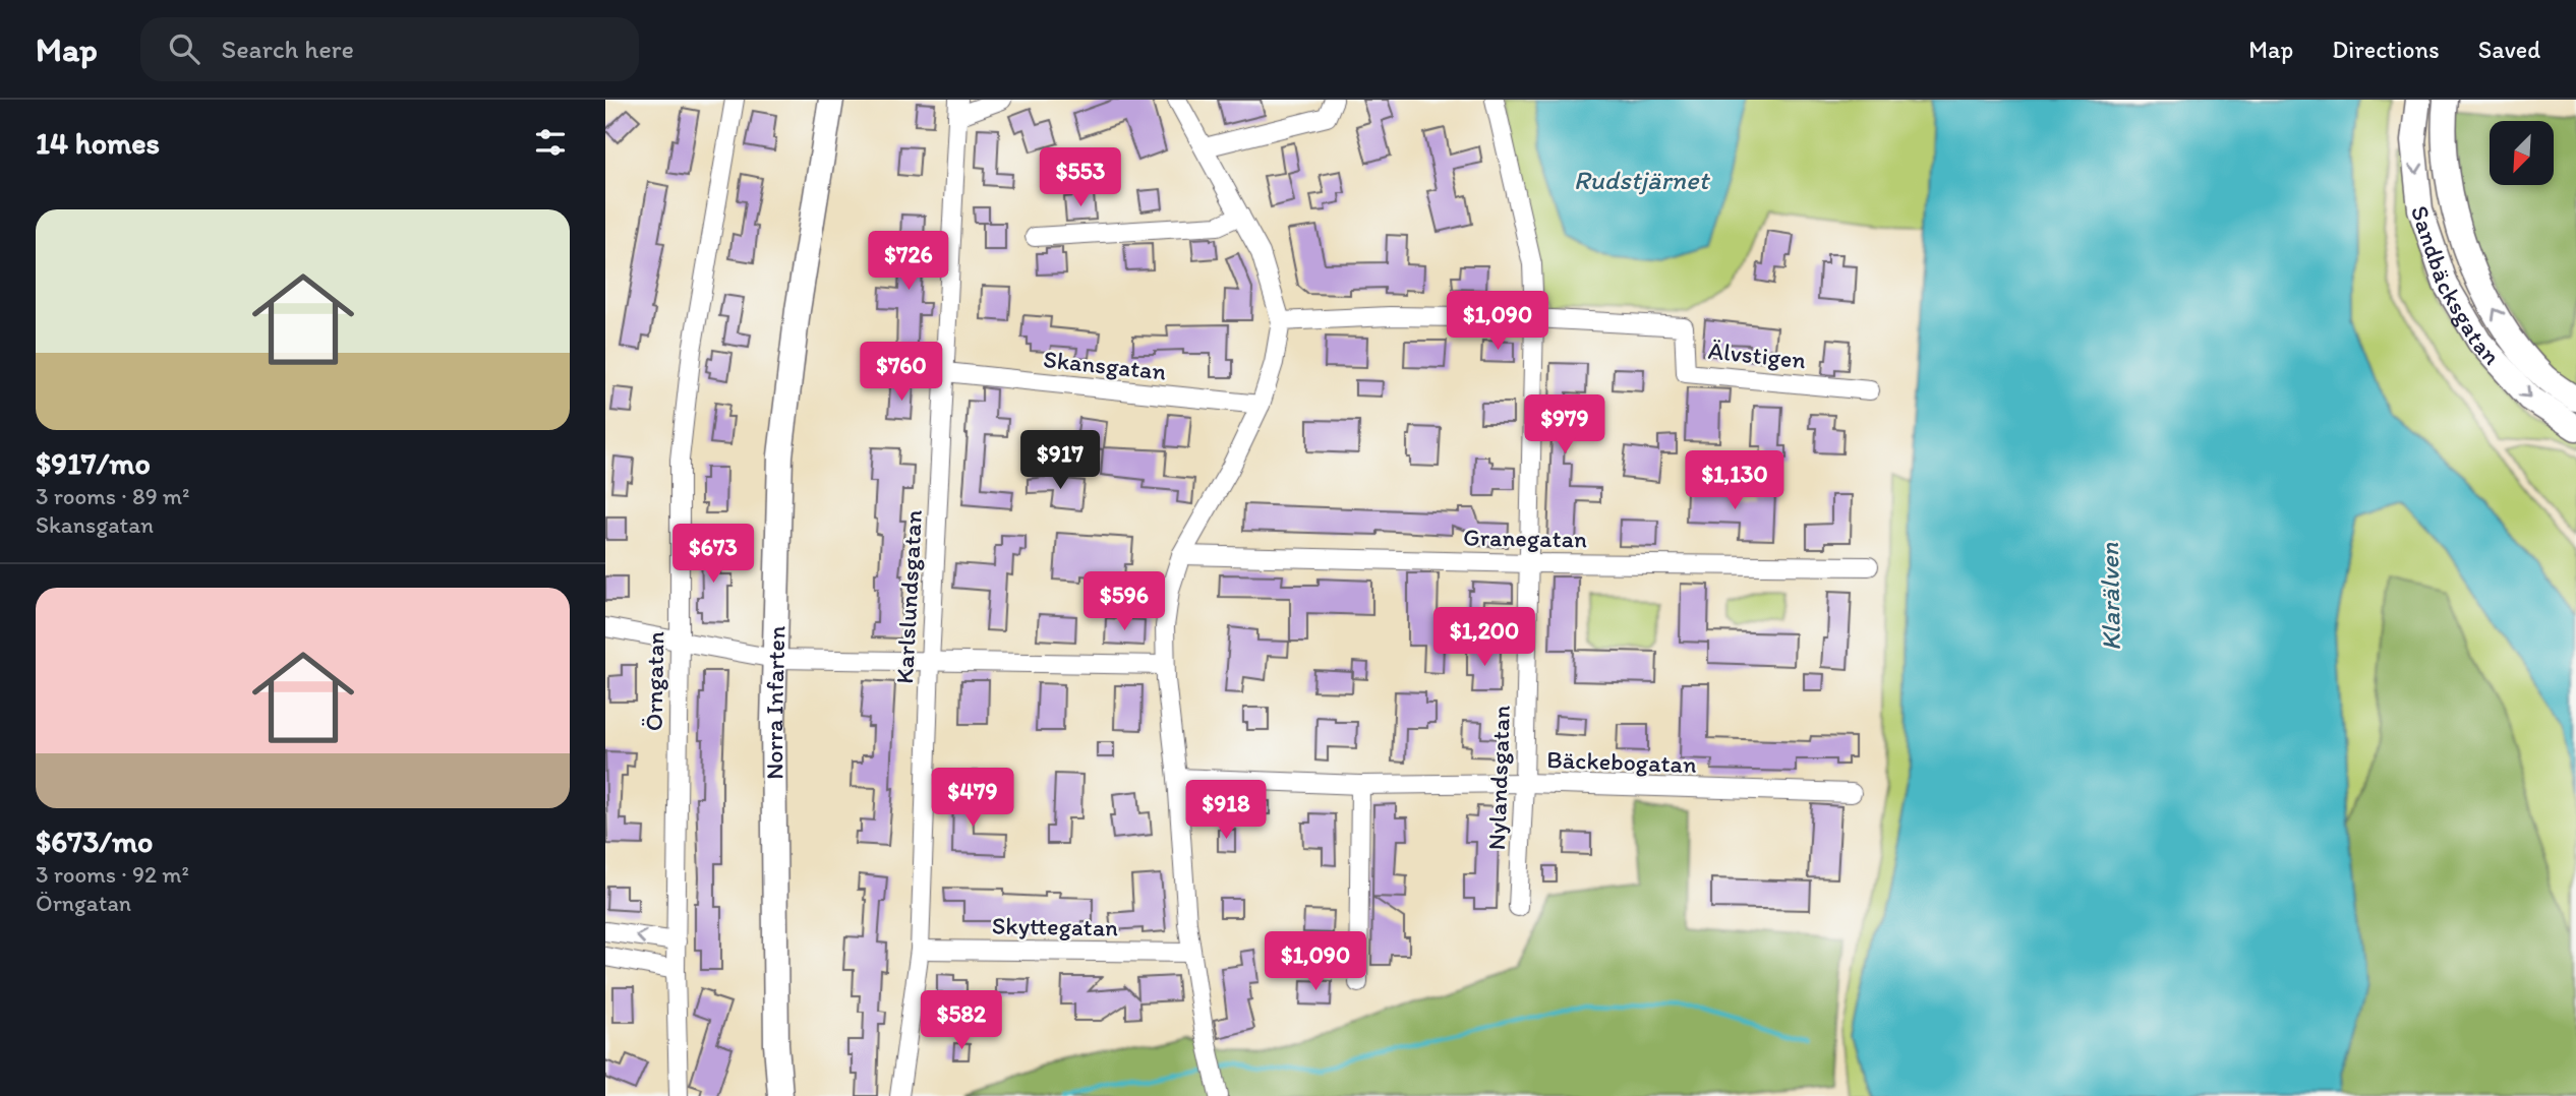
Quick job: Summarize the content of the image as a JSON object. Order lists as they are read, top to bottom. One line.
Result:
{"streets":{"street":["Sandbäcksgatan","Älvstigen","Skansgatan","Granegatan","Karlslundsgatan","Örngatan","Norra Infarten","Bäckebogatan","Nylandsgatan","Skyttegatan"]},"crossings":[["Älvstigen","Nylandsgatan"],["Skansgatan","Karlslundsgatan"],["Granegatan","Nylandsgatan"],["Karlslundsgatan","Skyttegatan"],["Bäckebogatan","Nylandsgatan"]],"water":["Rudstjärnet","Klarälven"],"north":"bottom left","page":{"header":"Map","search":"Search here","nav":["Map","Directions","Saved"],"heading":"14 homes","price":["$553","$726","$1,090","$760","$979","$917","$1,130","$673","$596","$1,200","$479","$918","$1,090","$582"],"list":[{"name":"$917/mo","note":"3 rooms · 89 m² · Skansgatan"},{"name":"$673/mo","note":"3 rooms · 92 m² · Örngatan"}]}}
